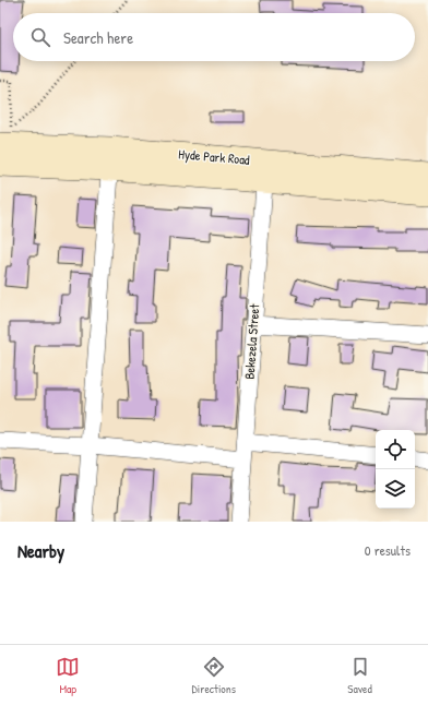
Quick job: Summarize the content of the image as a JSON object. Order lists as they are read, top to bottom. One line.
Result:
{"streets":{"street":["Hyde Park Road","Bekezela Street"]},"crossings":[["Hyde Park Road","Bekezela Street"]],"page":{"search":"Search here","heading":["Nearby","0 results"],"nav":["Map","Directions","Saved"]}}
